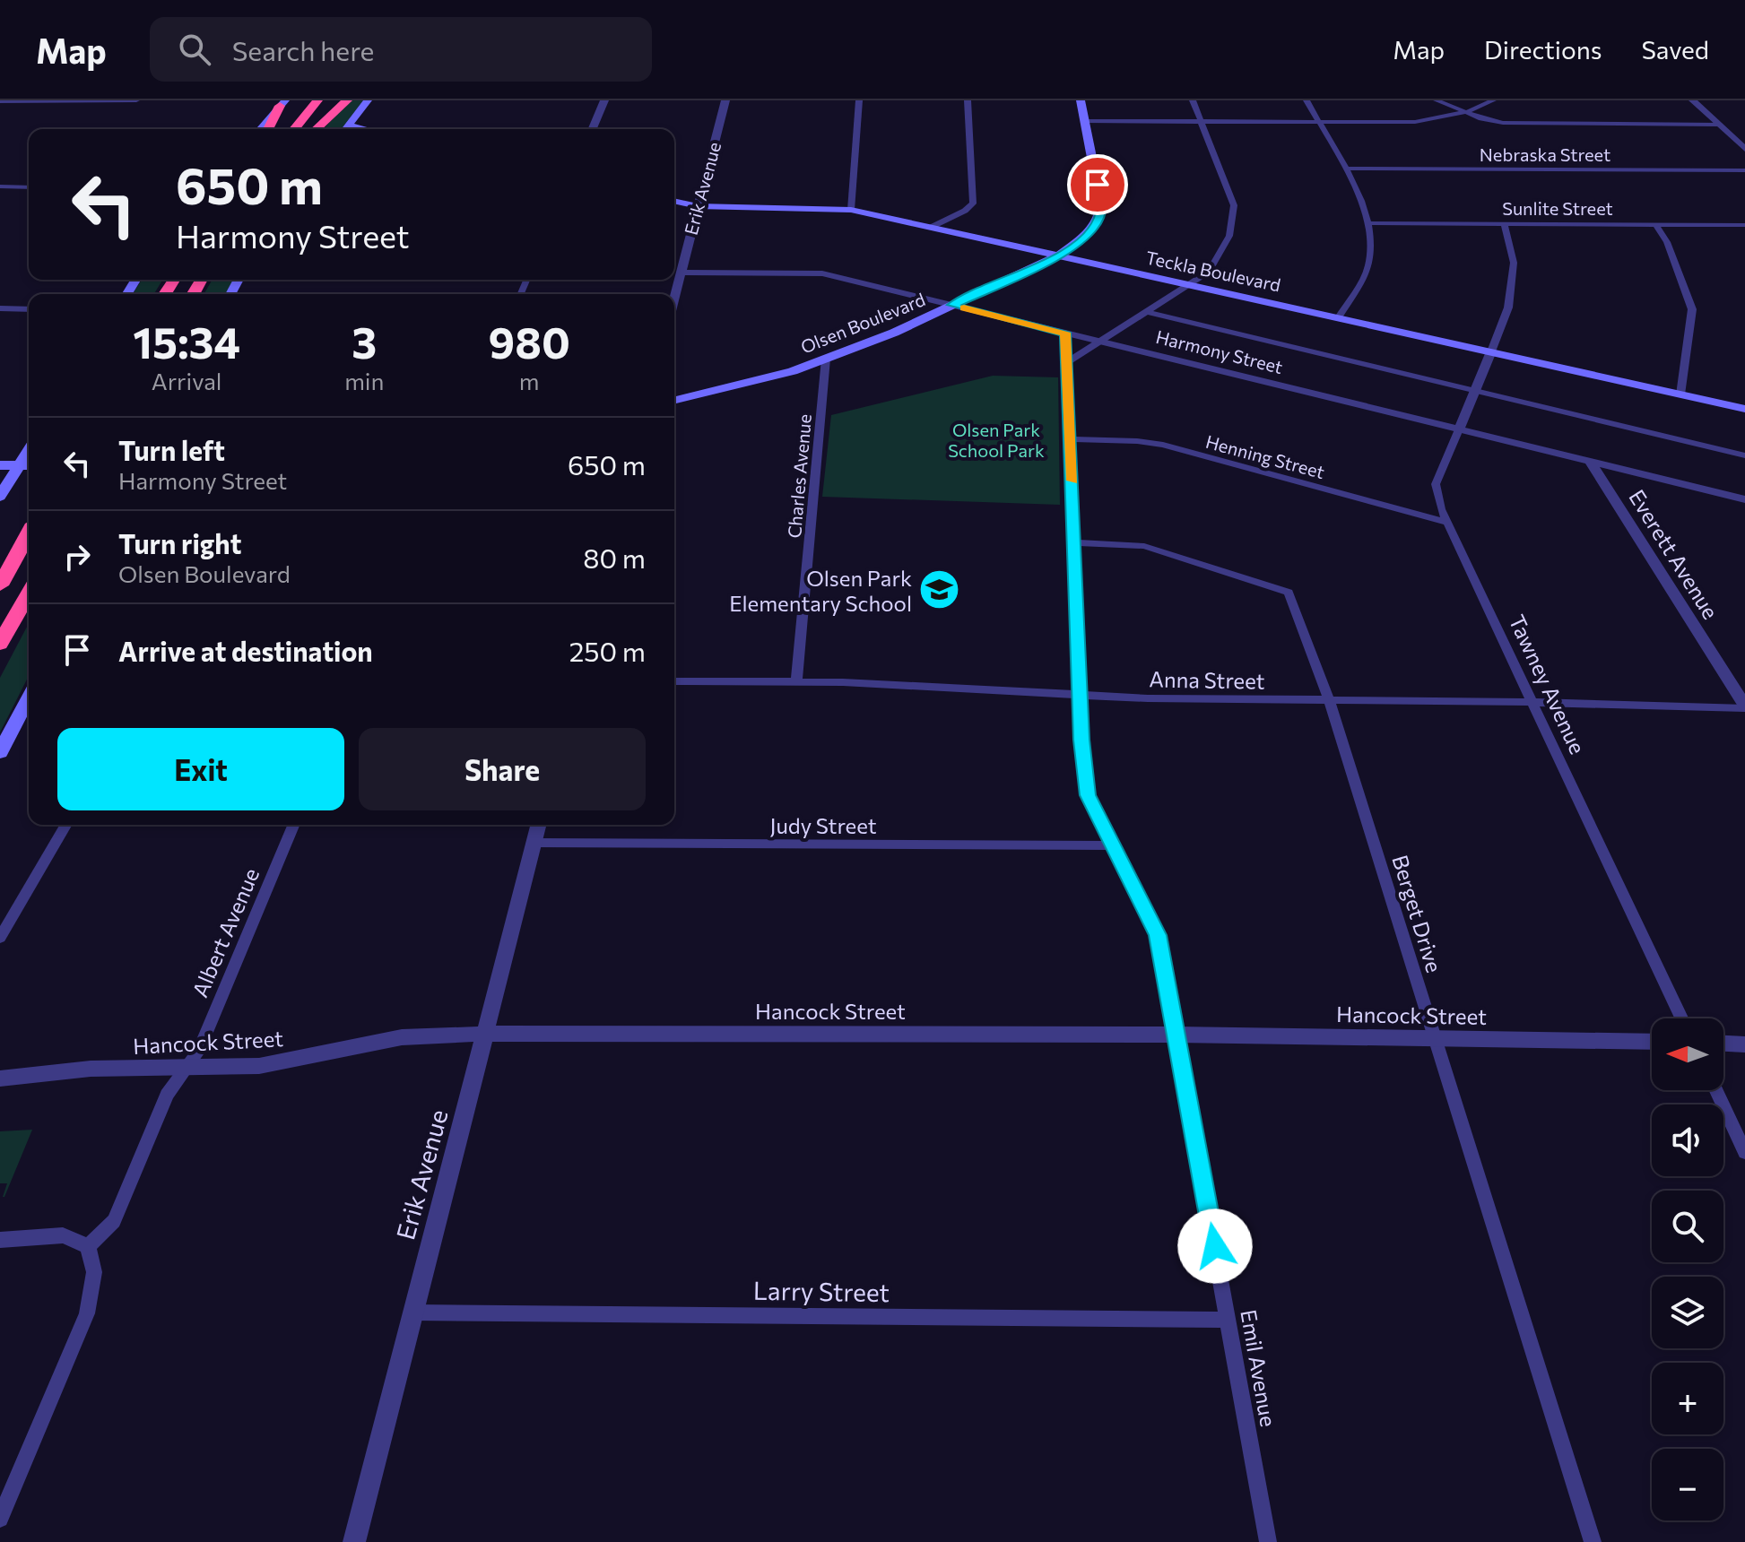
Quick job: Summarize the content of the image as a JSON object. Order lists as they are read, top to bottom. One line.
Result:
{"streets":{"main road":["Teckla Boulevard","Olsen Boulevard"],"street":["Nebraska Street","Erik Avenue","Sunlite Street","Harmony Street","Henning Street","Charles Avenue","Everett Avenue","Anna Street","Tawney Avenue","Judy Street","Berget Drive","Albert Avenue","Hancock Street","Larry Street","Emil Avenue"]},"crossings":[["Erik Avenue","Teckla Boulevard"],["Erik Avenue","Harmony Street"],["Erik Avenue","Judy Street"],["Erik Avenue","Hancock Street"],["Erik Avenue","Larry Street"],["Teckla Boulevard","Olsen Boulevard"],["Teckla Boulevard","Tawney Avenue"],["Olsen Boulevard","Harmony Street"],["Olsen Boulevard","Charles Avenue"],["Harmony Street","Everett Avenue"],["Harmony Street","Tawney Avenue"],["Harmony Street","Emil Avenue"],["Henning Street","Tawney Avenue"],["Henning Street","Emil Avenue"],["Charles Avenue","Anna Street"],["Everett Avenue","Anna Street"],["Anna Street","Tawney Avenue"],["Anna Street","Berget Drive"],["Anna Street","Emil Avenue"],["Judy Street","Emil Avenue"],["Berget Drive","Hancock Street"],["Berget Drive","Emil Avenue"],["Albert Avenue","Hancock Street"],["Hancock Street","Emil Avenue"],["Larry Street","Emil Avenue"]],"parks":["Olsen Park School Park"],"places":{"school or university":["Olsen Park Elementary School"]},"north":"left","page":{"header":"Map","search":"Search here","nav":["Map","Directions","Saved"],"turn":["650 m","Harmony Street"],"eta":["15:34","Arrival","3","min","980","m"],"list":[{"name":"Turn left","note":"Harmony Street","value":"650 m"},{"name":"Turn right","note":"Olsen Boulevard","value":"80 m"},{"name":"Arrive at destination","value":"250 m"}],"buttons":["Exit","Share"],"map_buttons":["+","−"]}}
